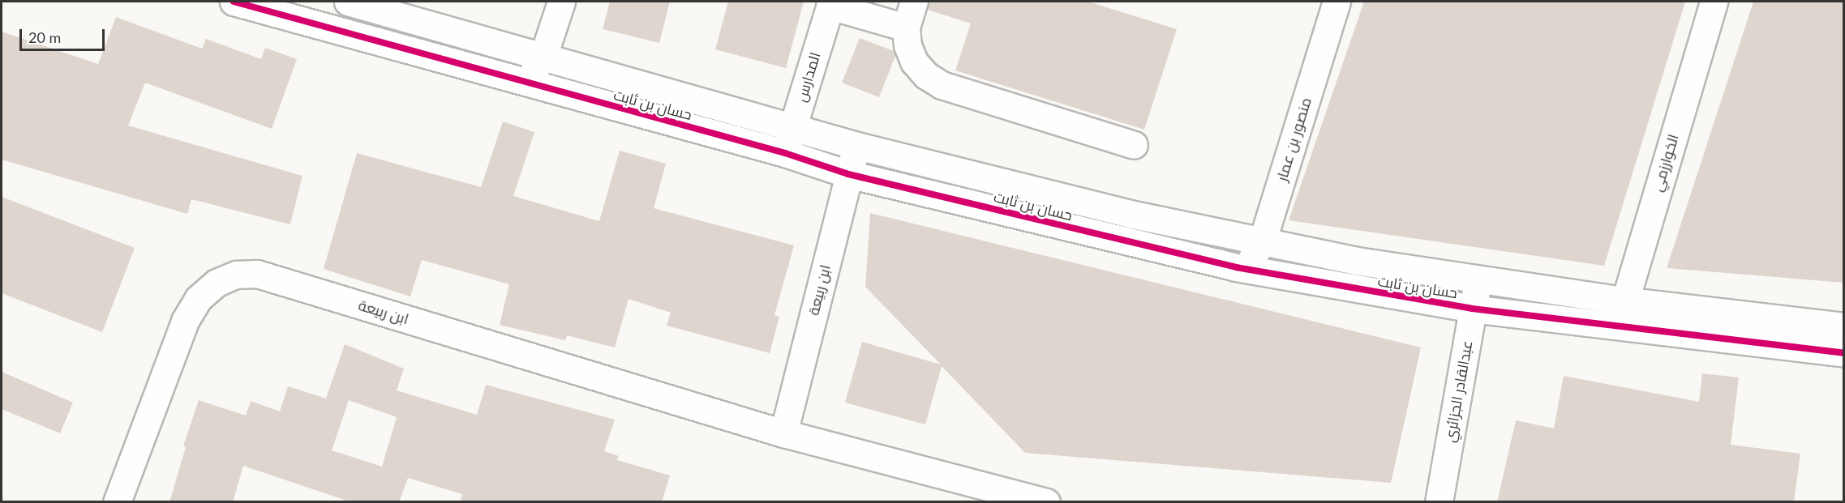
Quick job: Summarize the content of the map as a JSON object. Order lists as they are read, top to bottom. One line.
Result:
{"streets":{"street":["المدارس","حسان بن ثابت","منصور بن عمار","الخوارزمي","ابن ربيعة","عبدالقادر الجزائري"]},"crossings":[["المدارس","حسان بن ثابت"],["حسان بن ثابت","منصور بن عمار"],["حسان بن ثابت","الخوارزمي"],["حسان بن ثابت","ابن ربيعة"],["حسان بن ثابت","عبدالقادر الجزائري"]],"scale_bar":"20 m"}
